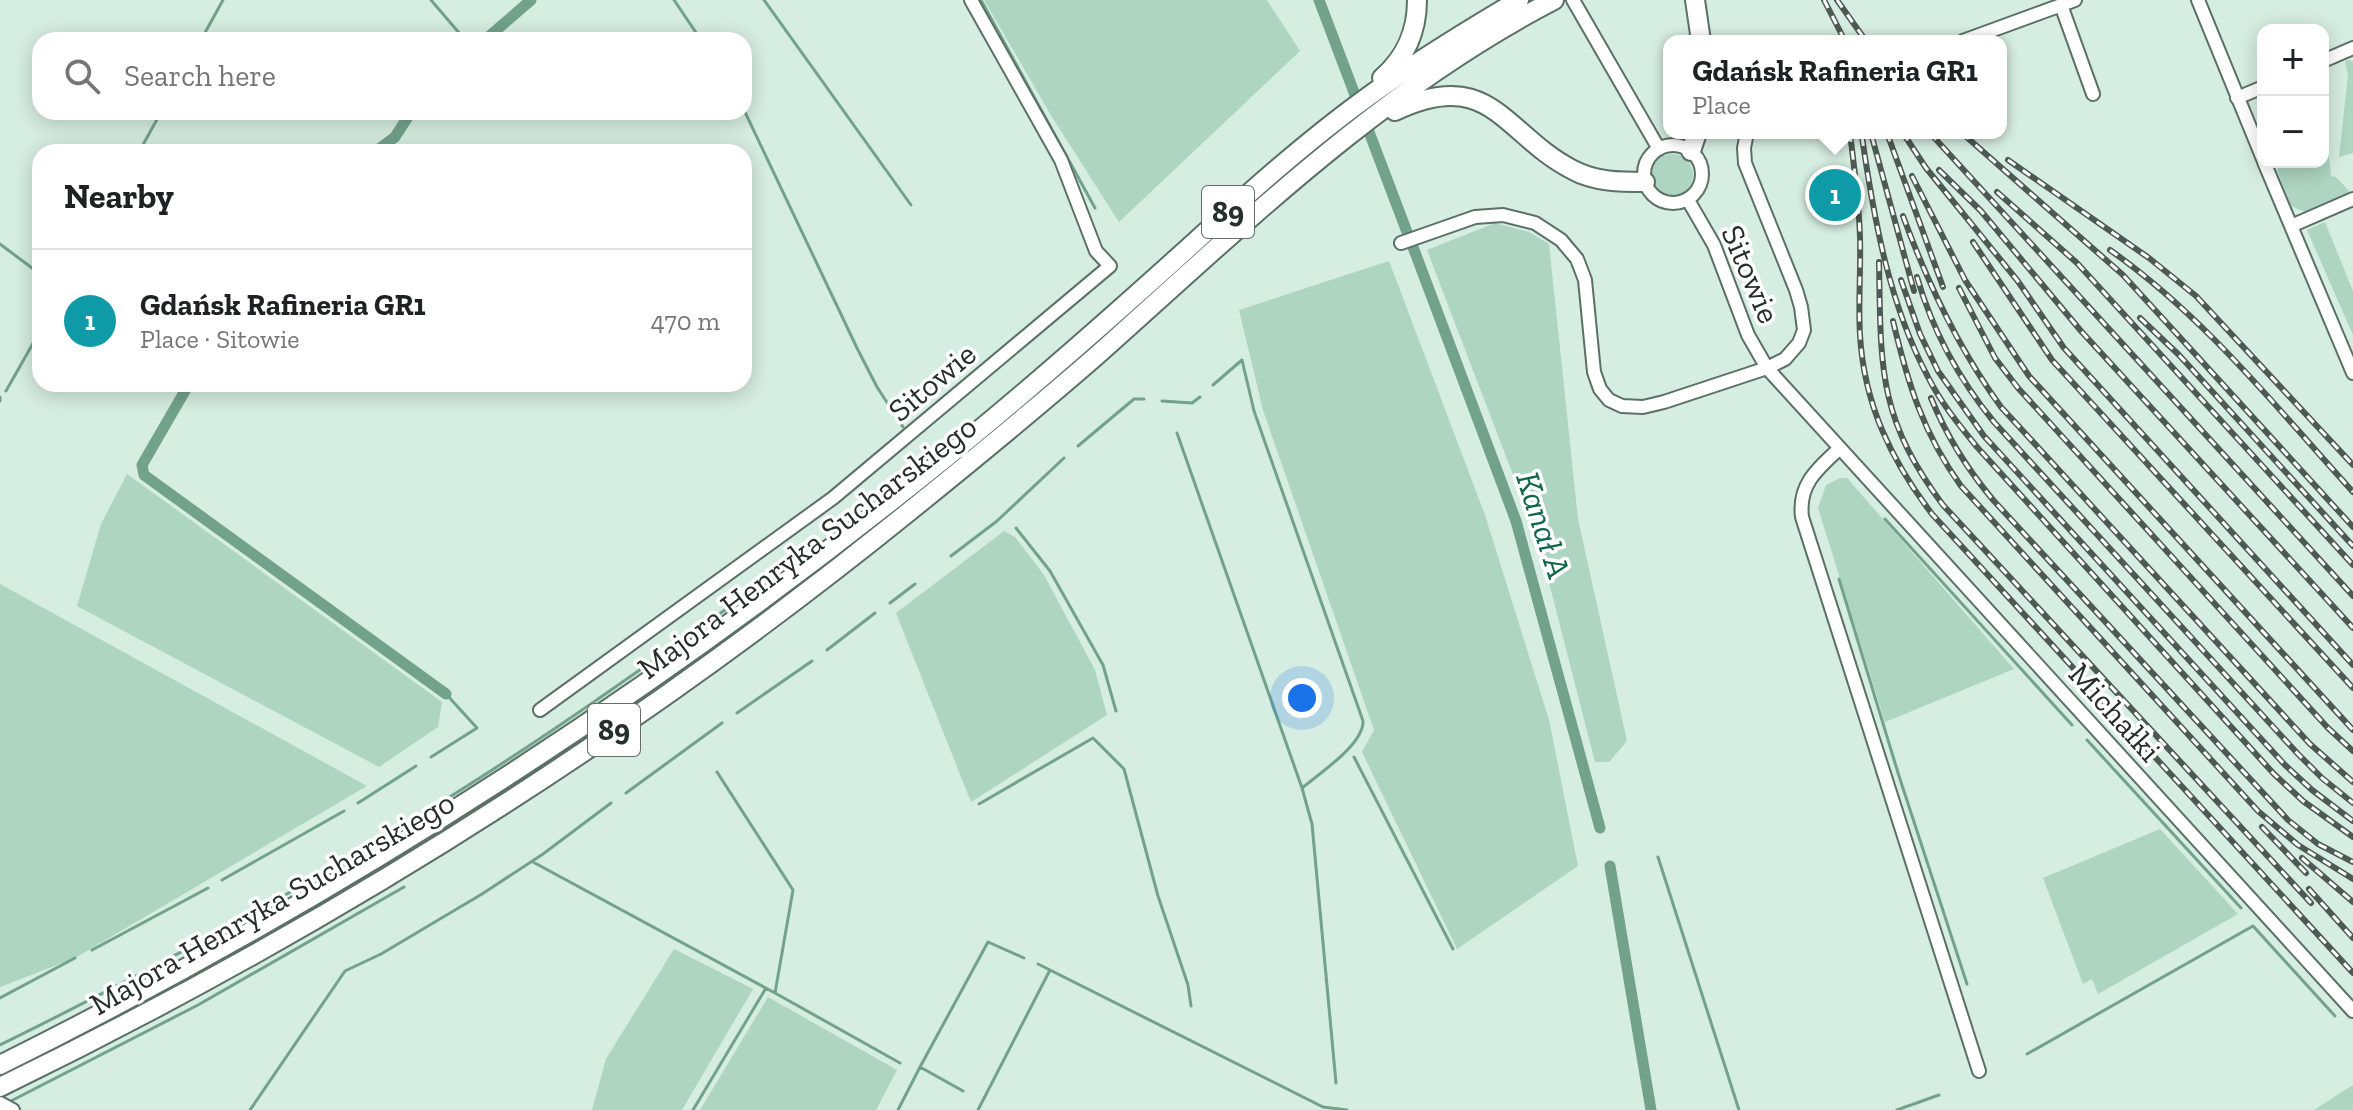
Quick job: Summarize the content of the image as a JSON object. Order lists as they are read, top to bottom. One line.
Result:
{"streets":{"highway":["89","Majora Henryka Sucharskiego"],"street":["Sitowie","Michałki"]},"crossings":[["Sitowie","Michałki"]],"water":["Kanał A"],"page":{"map_buttons":["+","−"],"search":"Search here","popup":["Gdańsk Rafineria GR1","Place"],"heading":"Nearby","pins":"1","list":[{"mark":"1","name":"Gdańsk Rafineria GR1","note":"Place · Sitowie","value":"470 m"}]}}
